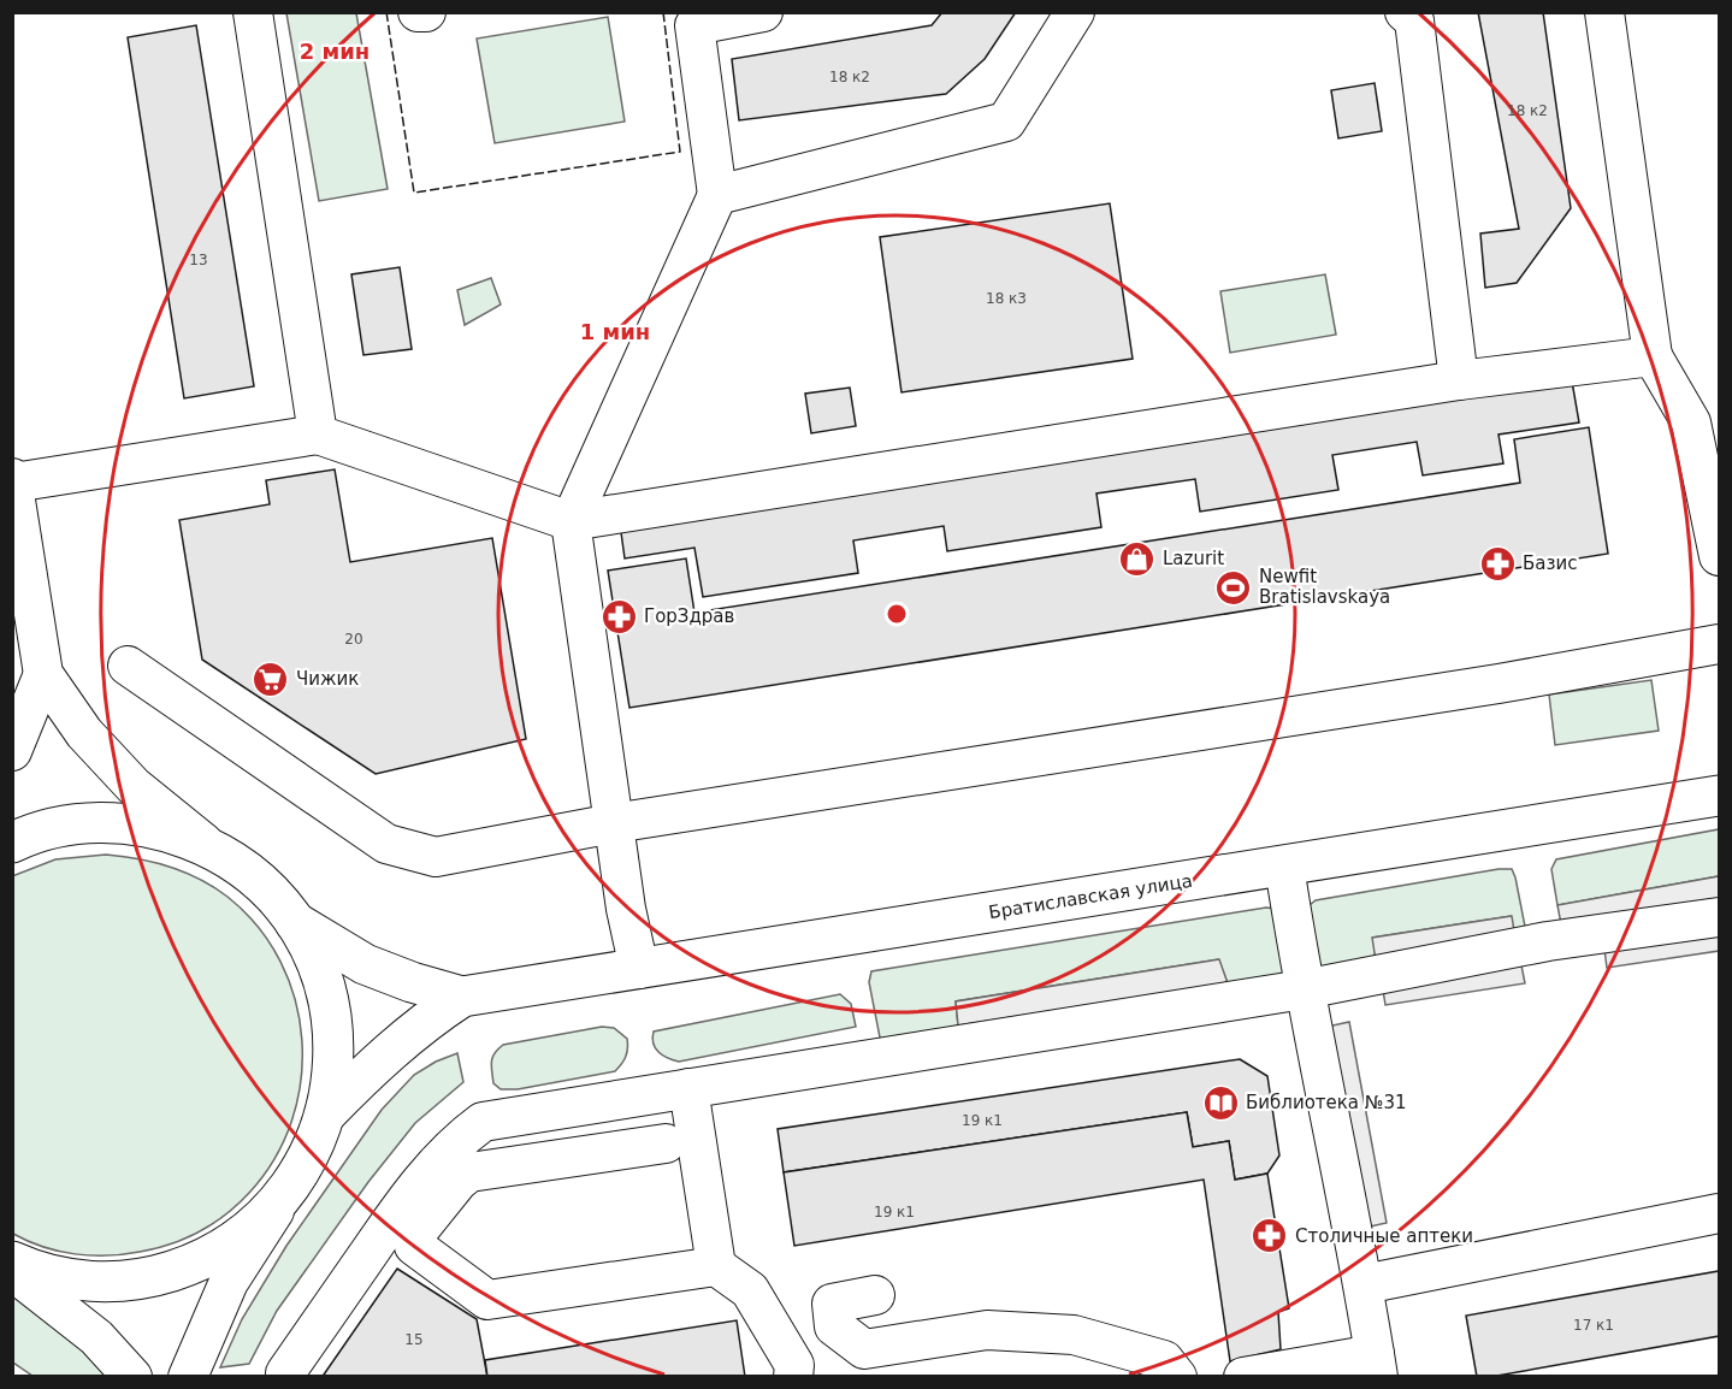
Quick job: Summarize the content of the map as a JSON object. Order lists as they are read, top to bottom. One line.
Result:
{"streets":{"main road":["Братиславская улица"]},"places":{"shop":["Lazurit"],"pharmacy":["Базис","ГорЗдрав","Столичные аптеки"],"sports":["Newfit Bratislavskaya"],"supermarket":["Чижик"],"library":["Библиотека №31"]},"house_numbers":["18 к2","18 к2","13","18 к3","20","19 к1","19 к1","17 к1","15"],"rings":["2 мин","1 мин"]}
